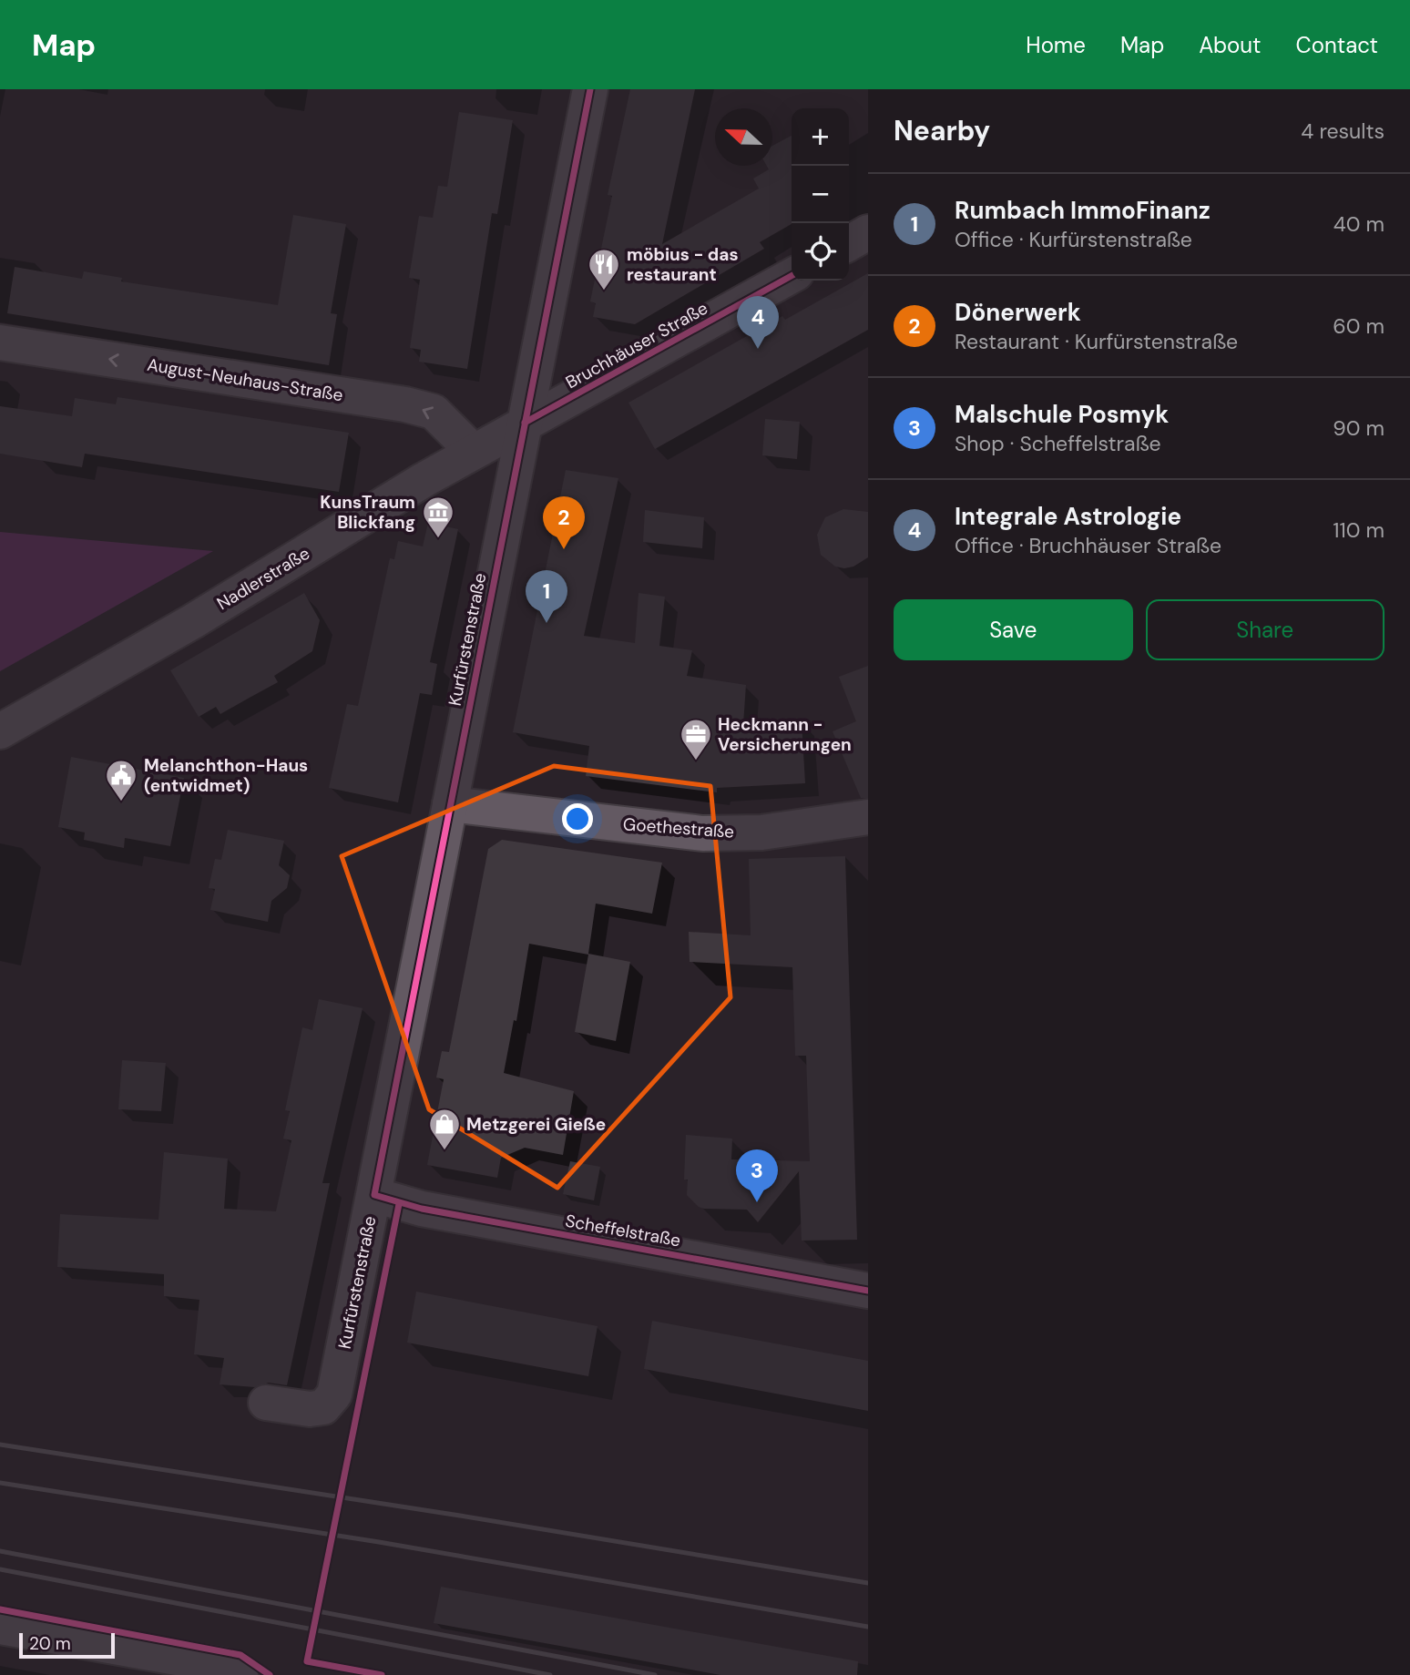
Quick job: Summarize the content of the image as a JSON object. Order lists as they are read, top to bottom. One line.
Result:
{"streets":{"street":["Bruchhäuser Straße","August-Neuhaus-Straße","Nadlerstraße","Kurfürstenstraße","Goethestraße","Scheffelstraße"]},"crossings":[["Bruchhäuser Straße","Nadlerstraße"],["Bruchhäuser Straße","Kurfürstenstraße"],["August-Neuhaus-Straße","Nadlerstraße"],["Nadlerstraße","Kurfürstenstraße"],["Kurfürstenstraße","Goethestraße"],["Kurfürstenstraße","Scheffelstraße"]],"one_way":["August-Neuhaus-Straße"],"places":{"restaurant":["möbius - das restaurant"],"museum":["KunsTraum Blickfang"],"office":["Heckmann - Versicherungen"],"public building":["Melanchthon-Haus (entwidmet)"],"shop":["Metzgerei Gieße"]},"scale_bar":"20 m","north":"left","page":{"header":"Map","nav":["Home","Map","About","Contact"],"heading":["Nearby","4 results"],"map_buttons":["+","−"],"list":[{"mark":"1","name":"Rumbach ImmoFinanz","note":"Office · Kurfürstenstraße","value":"40 m"},{"mark":"2","name":"Dönerwerk","note":"Restaurant · Kurfürstenstraße","value":"60 m"},{"mark":"3","name":"Malschule Posmyk","note":"Shop · Scheffelstraße","value":"90 m"},{"mark":"4","name":"Integrale Astrologie","note":"Office · Bruchhäuser Straße","value":"110 m"}],"pins":["4","2","1","3"],"buttons":["Save","Share"],"scale":"20 m"}}
